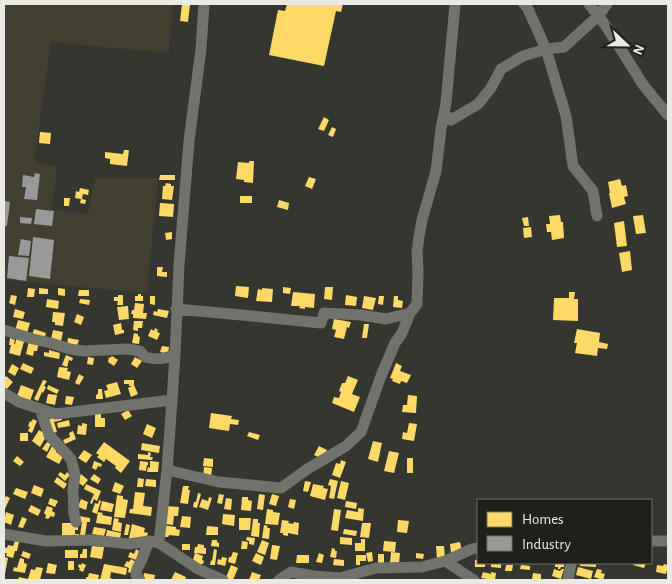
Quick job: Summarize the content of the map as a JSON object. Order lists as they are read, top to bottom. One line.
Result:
{"legend":["Homes","Industry"],"north":"right"}
